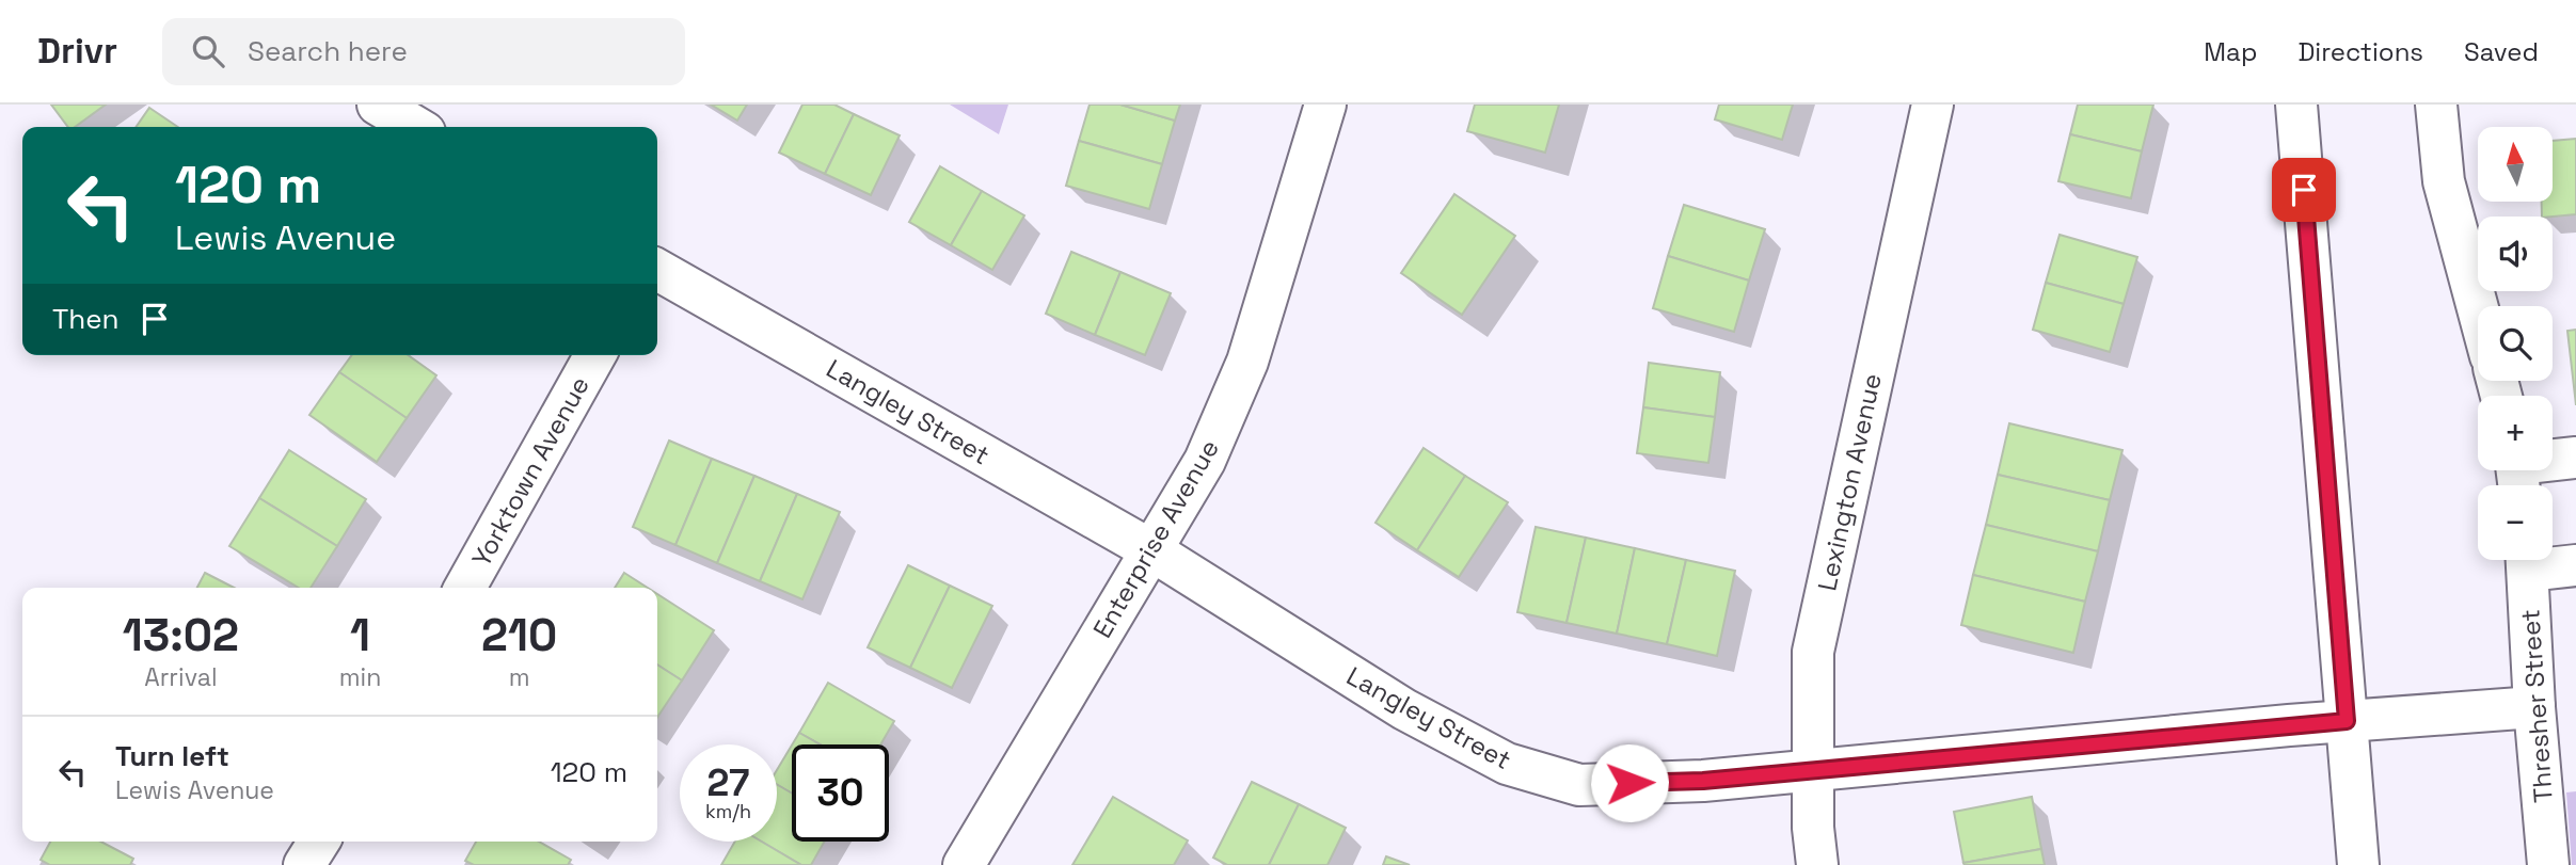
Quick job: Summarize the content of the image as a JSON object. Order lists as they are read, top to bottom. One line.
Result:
{"streets":{"street":["Langley Street","Yorktown Avenue","Lexington Avenue","Enterprise Avenue","Thresher Street"]},"crossings":[["Langley Street","Lexington Avenue"],["Langley Street","Enterprise Avenue"],["Langley Street","Thresher Street"]],"north":"top","page":{"header":"Drivr","search":"Search here","nav":["Map","Directions","Saved"],"map_buttons":["+","−"],"turn":["120 m","Lewis Avenue"],"then":"Then","eta":["13:02","Arrival","1","min","210","m"],"list":[{"name":"Turn left","note":"Lewis Avenue","value":"120 m"}],"speed":"27 km/h","limit":"30"}}
